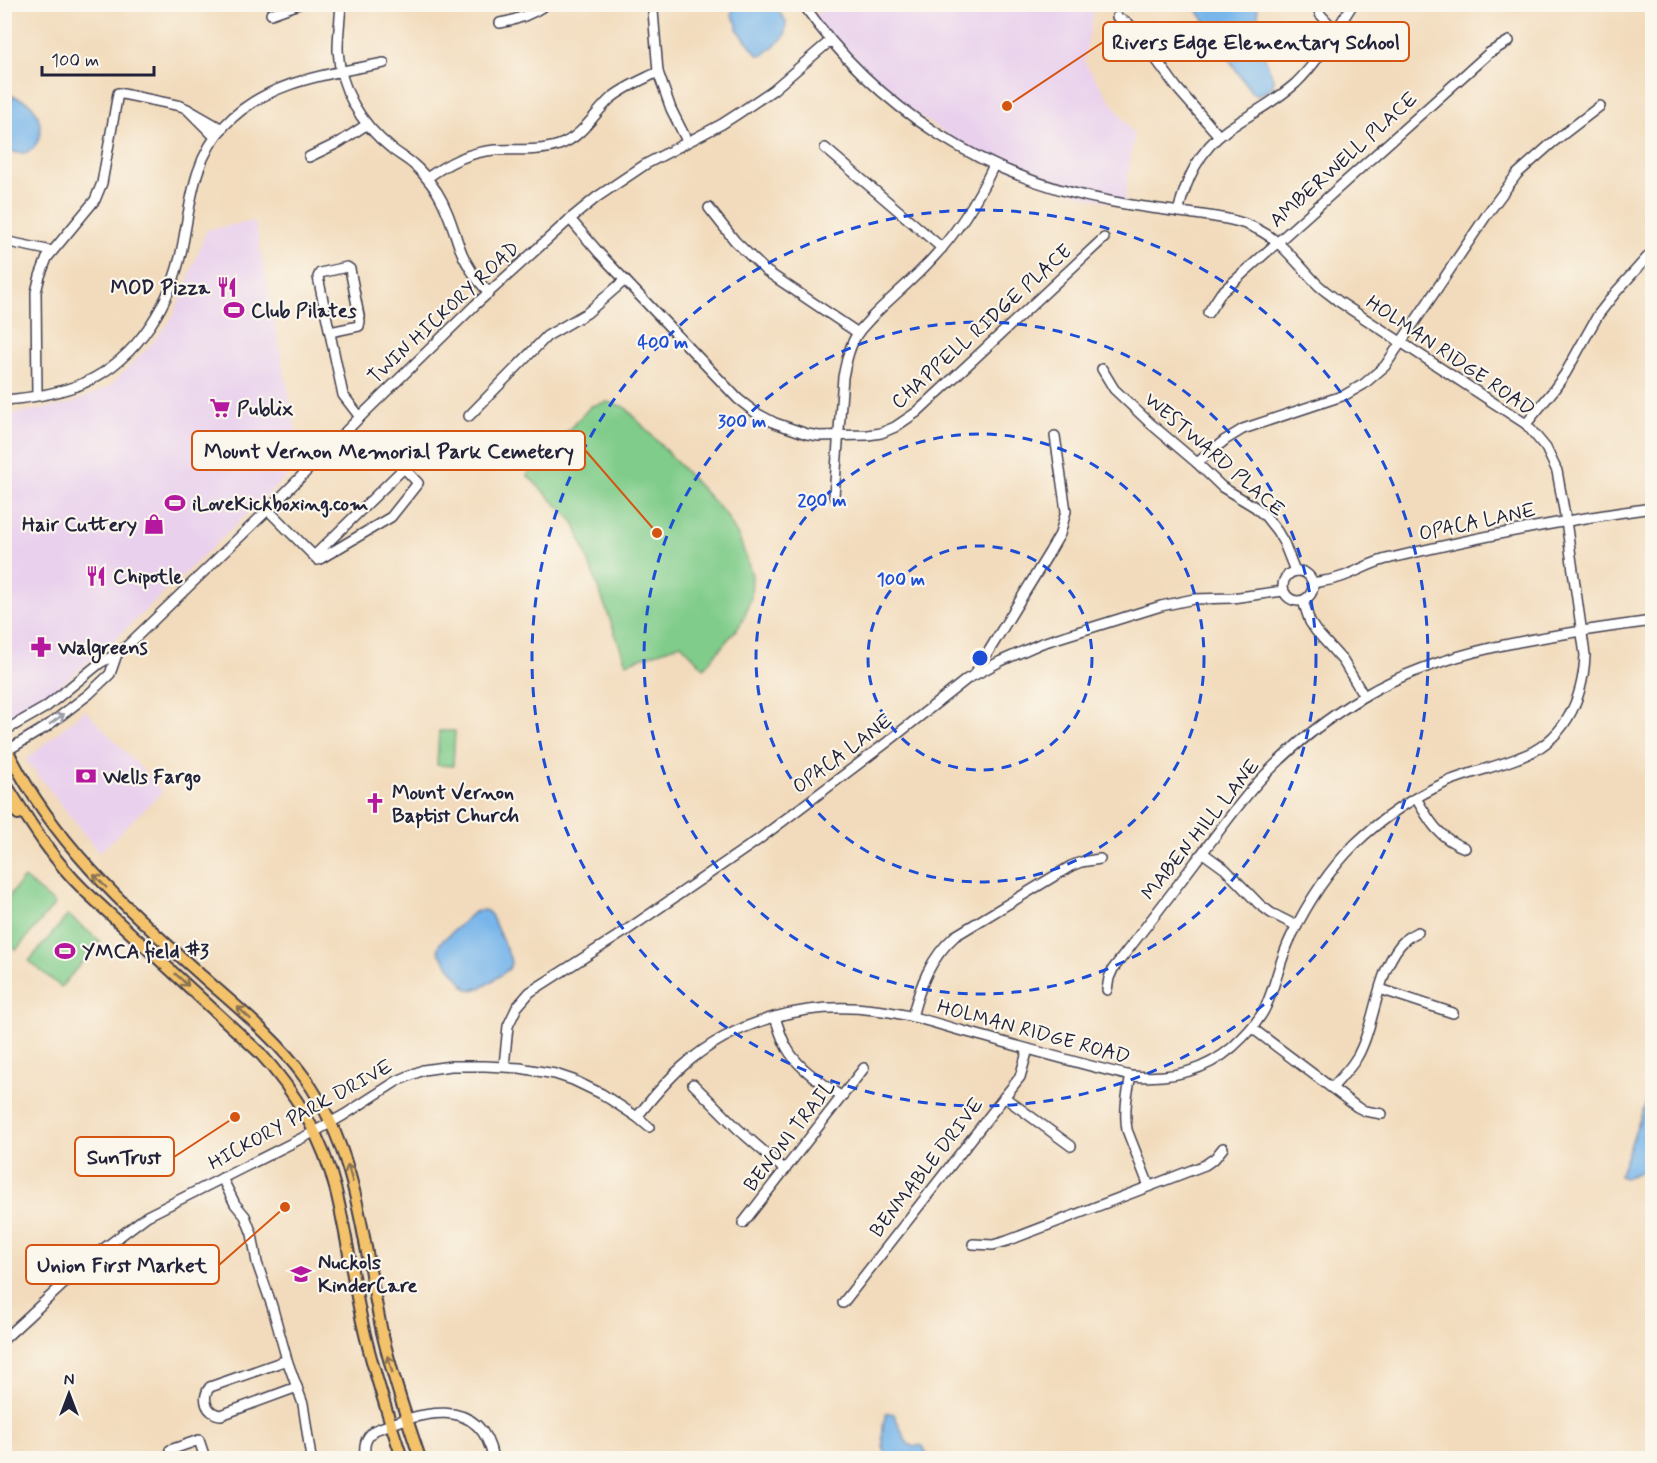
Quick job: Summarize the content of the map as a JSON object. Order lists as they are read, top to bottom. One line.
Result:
{"streets":{"street":["AMBERWELL PLACE","TWIN HICKORY ROAD","CHAPPELL RIDGE PLACE","HOLMAN RIDGE ROAD","WESTWARD PLACE","OPACA LANE","MABEN HILL LANE","HICKORY PARK DRIVE","BENONI TRAIL","BENMABLE DRIVE"]},"crossings":[["AMBERWELL PLACE","HOLMAN RIDGE ROAD"],["TWIN HICKORY ROAD","CHAPPELL RIDGE PLACE"],["TWIN HICKORY ROAD","HOLMAN RIDGE ROAD"],["HOLMAN RIDGE ROAD","OPACA LANE"],["HOLMAN RIDGE ROAD","MABEN HILL LANE"],["HOLMAN RIDGE ROAD","HICKORY PARK DRIVE"],["HOLMAN RIDGE ROAD","BENMABLE DRIVE"],["WESTWARD PLACE","OPACA LANE"],["OPACA LANE","HICKORY PARK DRIVE"]],"places":{"other":["Rivers Edge Elementary School","Mount Vernon Memorial Park Cemetery","SunTrust","Union First Market"],"restaurant":["MOD Pizza","Chipotle"],"sports":["Club Pilates","iLoveKickboxing.com","YMCA field #3"],"supermarket":["Publix"],"shop":["Hair Cuttery"],"pharmacy":["Walgreens"],"bank":["Wells Fargo"],"church":["Mount Vernon Baptist Church"],"school or university":["Nuckols KinderCare"]},"scale_bar":"100 m","north":"top","rings":["400 m","300 m","200 m","100 m"]}
